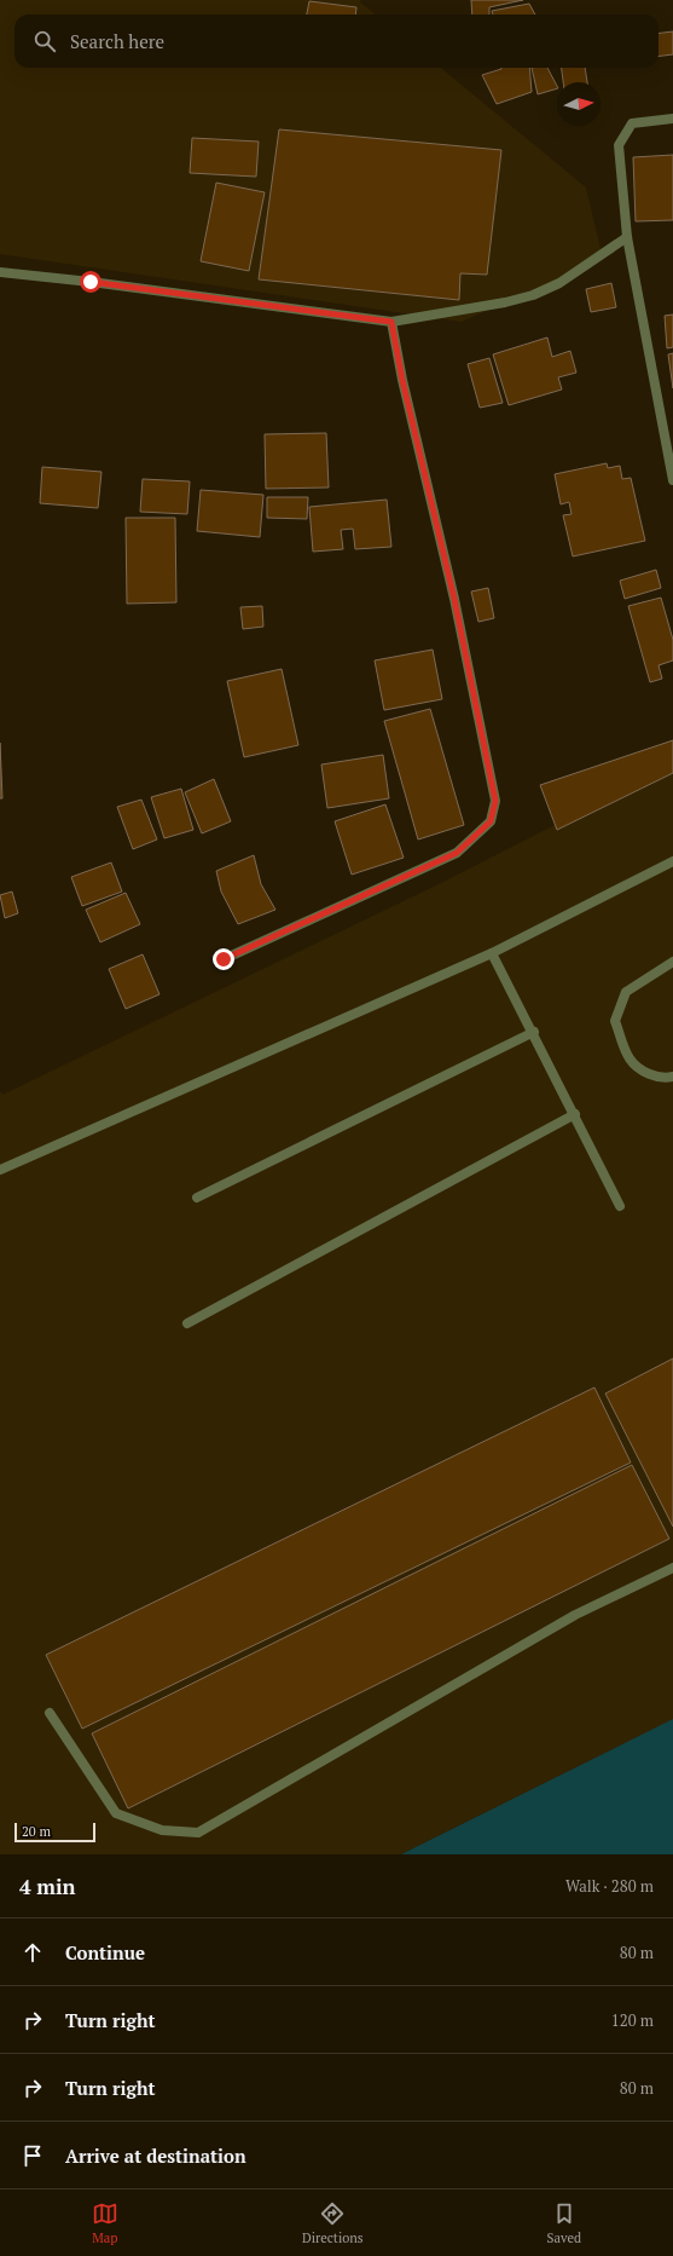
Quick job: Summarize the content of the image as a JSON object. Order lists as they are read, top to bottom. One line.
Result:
{"scale_bar":"20 m","north":"right","page":{"search":"Search here","scale":"20 m","heading":["4 min","Walk · 280 m"],"list":[["Continue","80 m"],["Turn right","120 m"],["Turn right","80 m"],"Arrive at destination"],"nav":["Map","Directions","Saved"]}}
